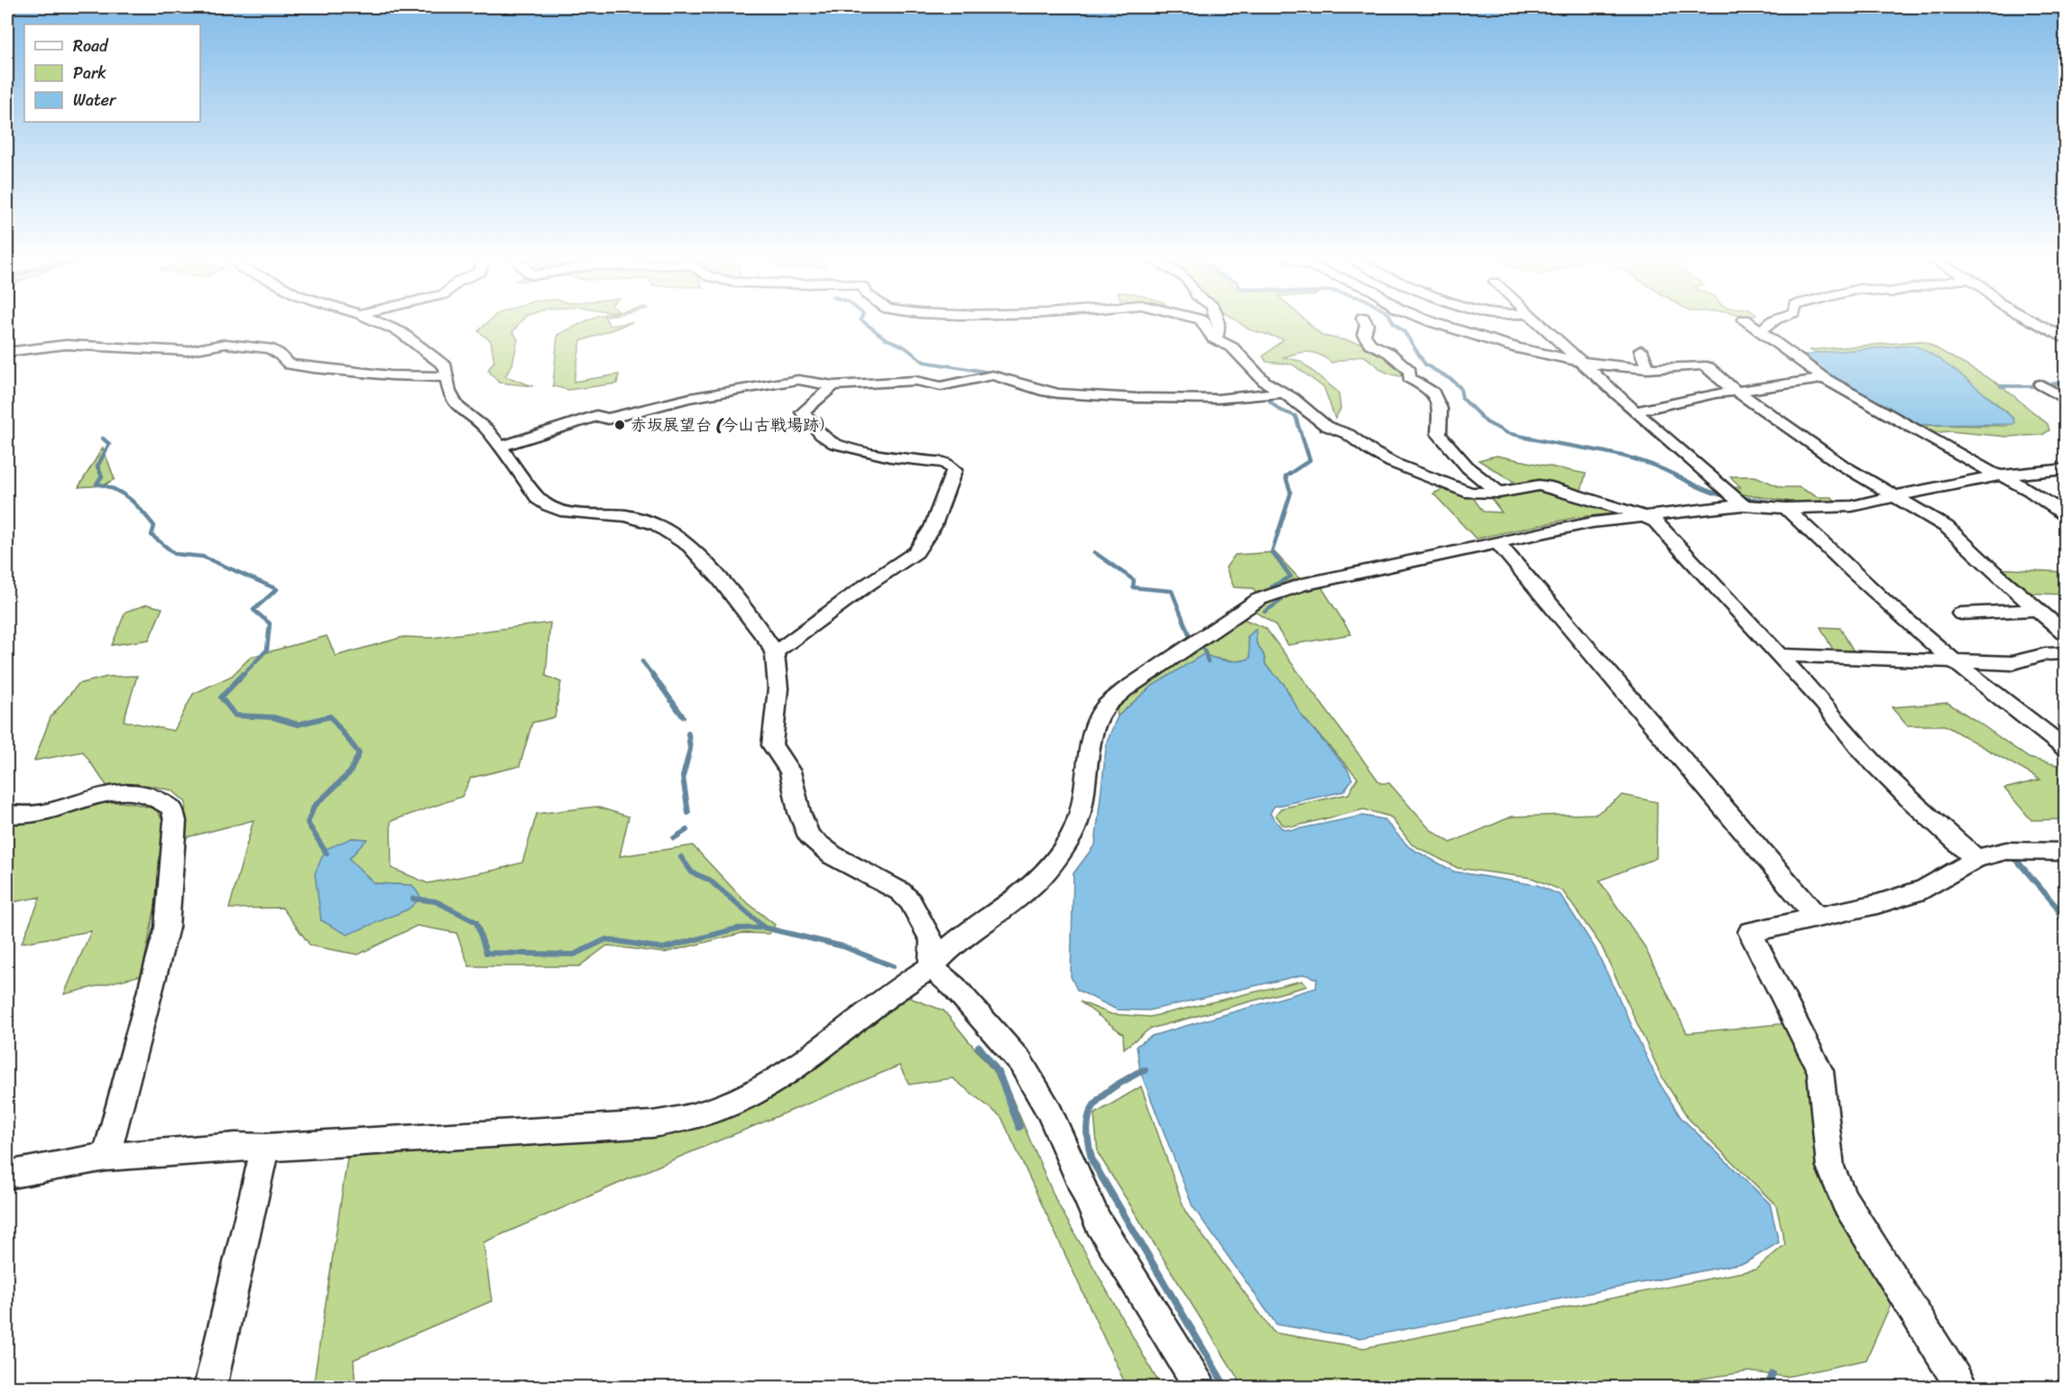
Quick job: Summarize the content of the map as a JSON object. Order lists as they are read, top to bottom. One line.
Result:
{"places":["赤坂展望台 (今山古戦場跡）"],"legend":["Road","Park","Water"]}
